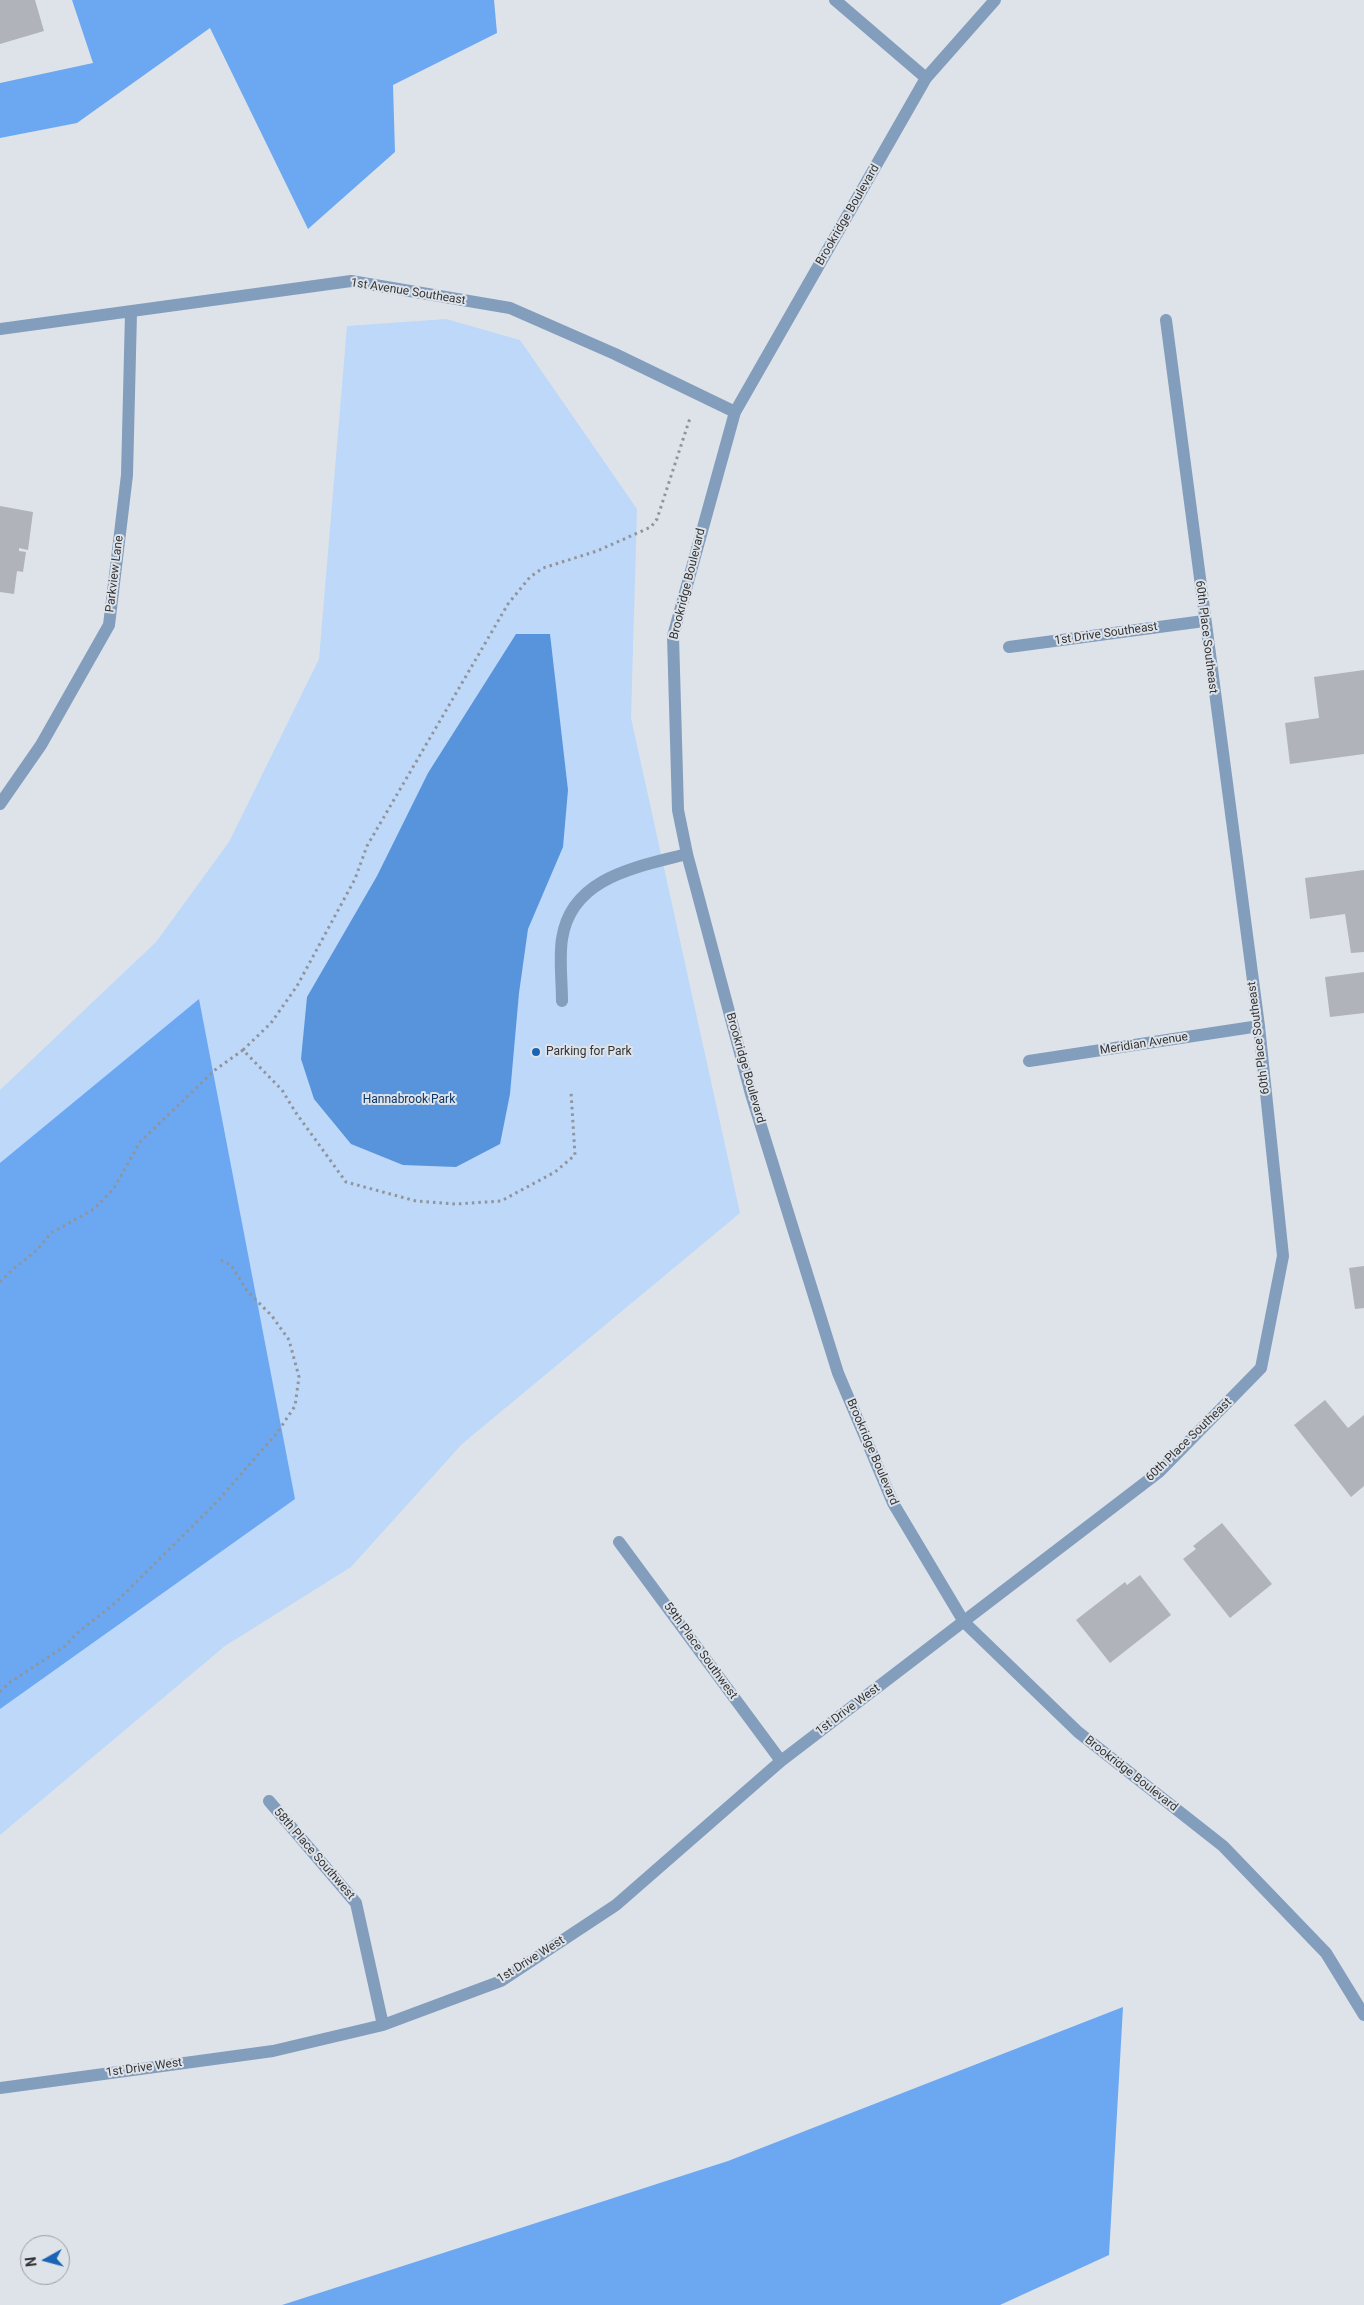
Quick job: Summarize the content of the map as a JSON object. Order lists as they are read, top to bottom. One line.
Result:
{"streets":{"street":["Brookridge Boulevard","1st Avenue Southeast","Parkview Lane","1st Drive Southeast","60th Place Southeast","Meridian Avenue","59th Place Southwest","1st Drive West","58th Place Southwest"]},"crossings":[["Brookridge Boulevard","1st Avenue Southeast"],["Brookridge Boulevard","60th Place Southeast"],["Brookridge Boulevard","1st Drive West"],["1st Avenue Southeast","Parkview Lane"],["1st Drive Southeast","60th Place Southeast"],["60th Place Southeast","Meridian Avenue"],["60th Place Southeast","1st Drive West"],["59th Place Southwest","1st Drive West"],["1st Drive West","58th Place Southwest"]],"parks":["Hannabrook Park"],"places":["Parking for Park"],"north":"left"}
